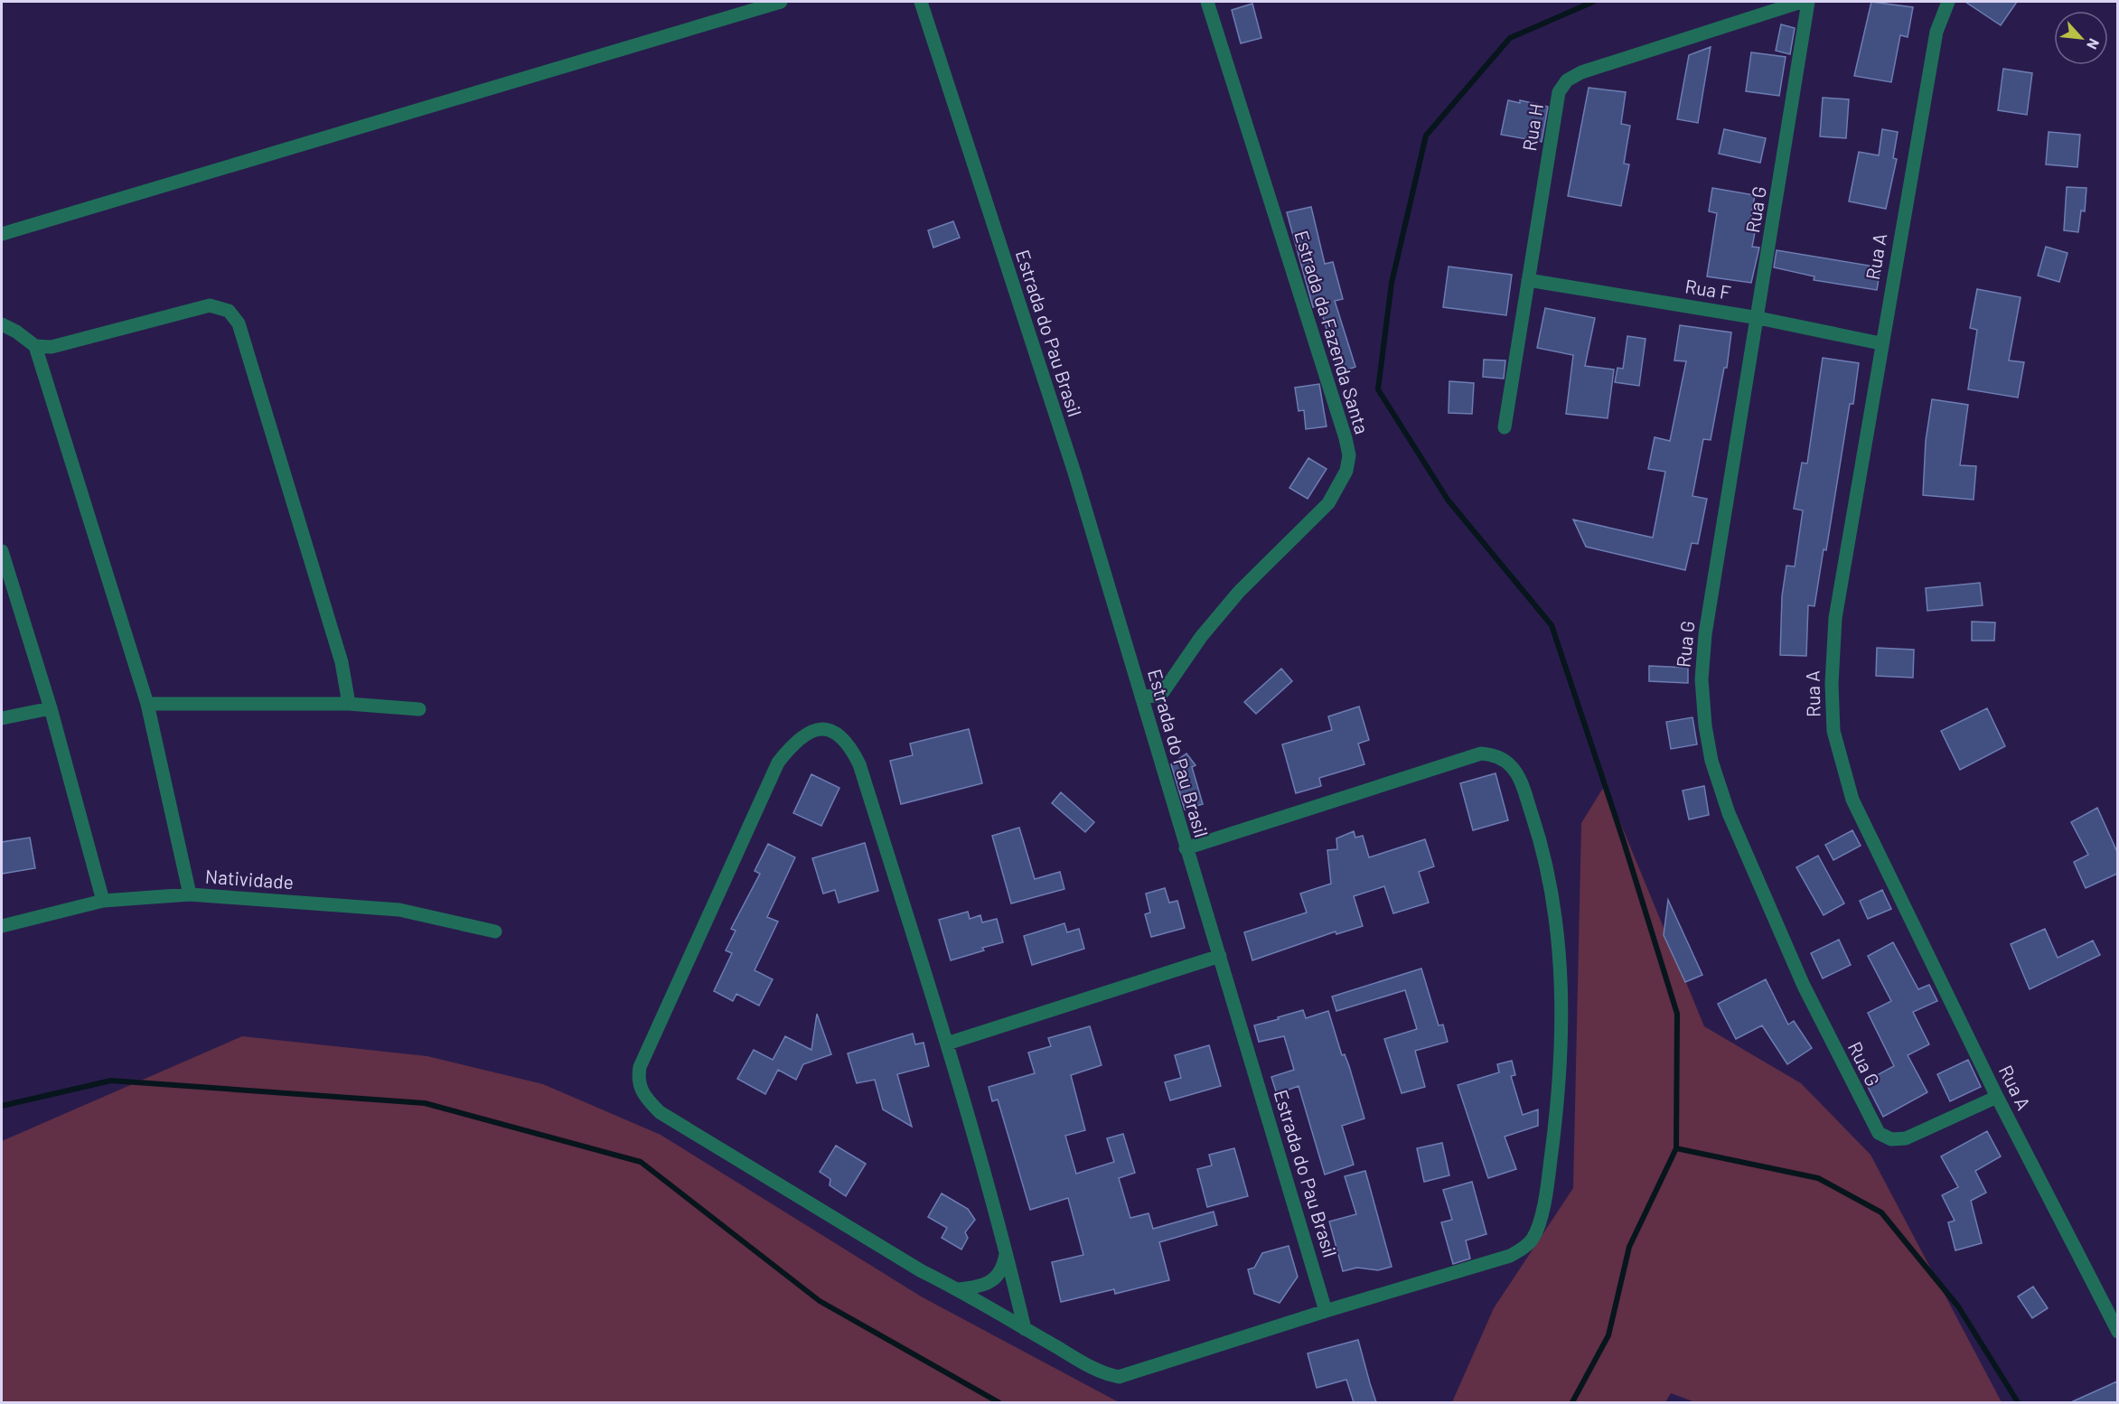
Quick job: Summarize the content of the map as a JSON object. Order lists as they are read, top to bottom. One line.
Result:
{"streets":{"street":["Rua H","Rua G","Rua A","Rua F","Estrada da Fazenda Santa","Estrada do Pau Brasil","Natividade"]},"crossings":[["Rua H","Rua F"],["Rua G","Rua A"],["Rua G","Rua F"],["Rua A","Rua F"],["Estrada da Fazenda Santa","Estrada do Pau Brasil"]],"north":"bottom right"}
